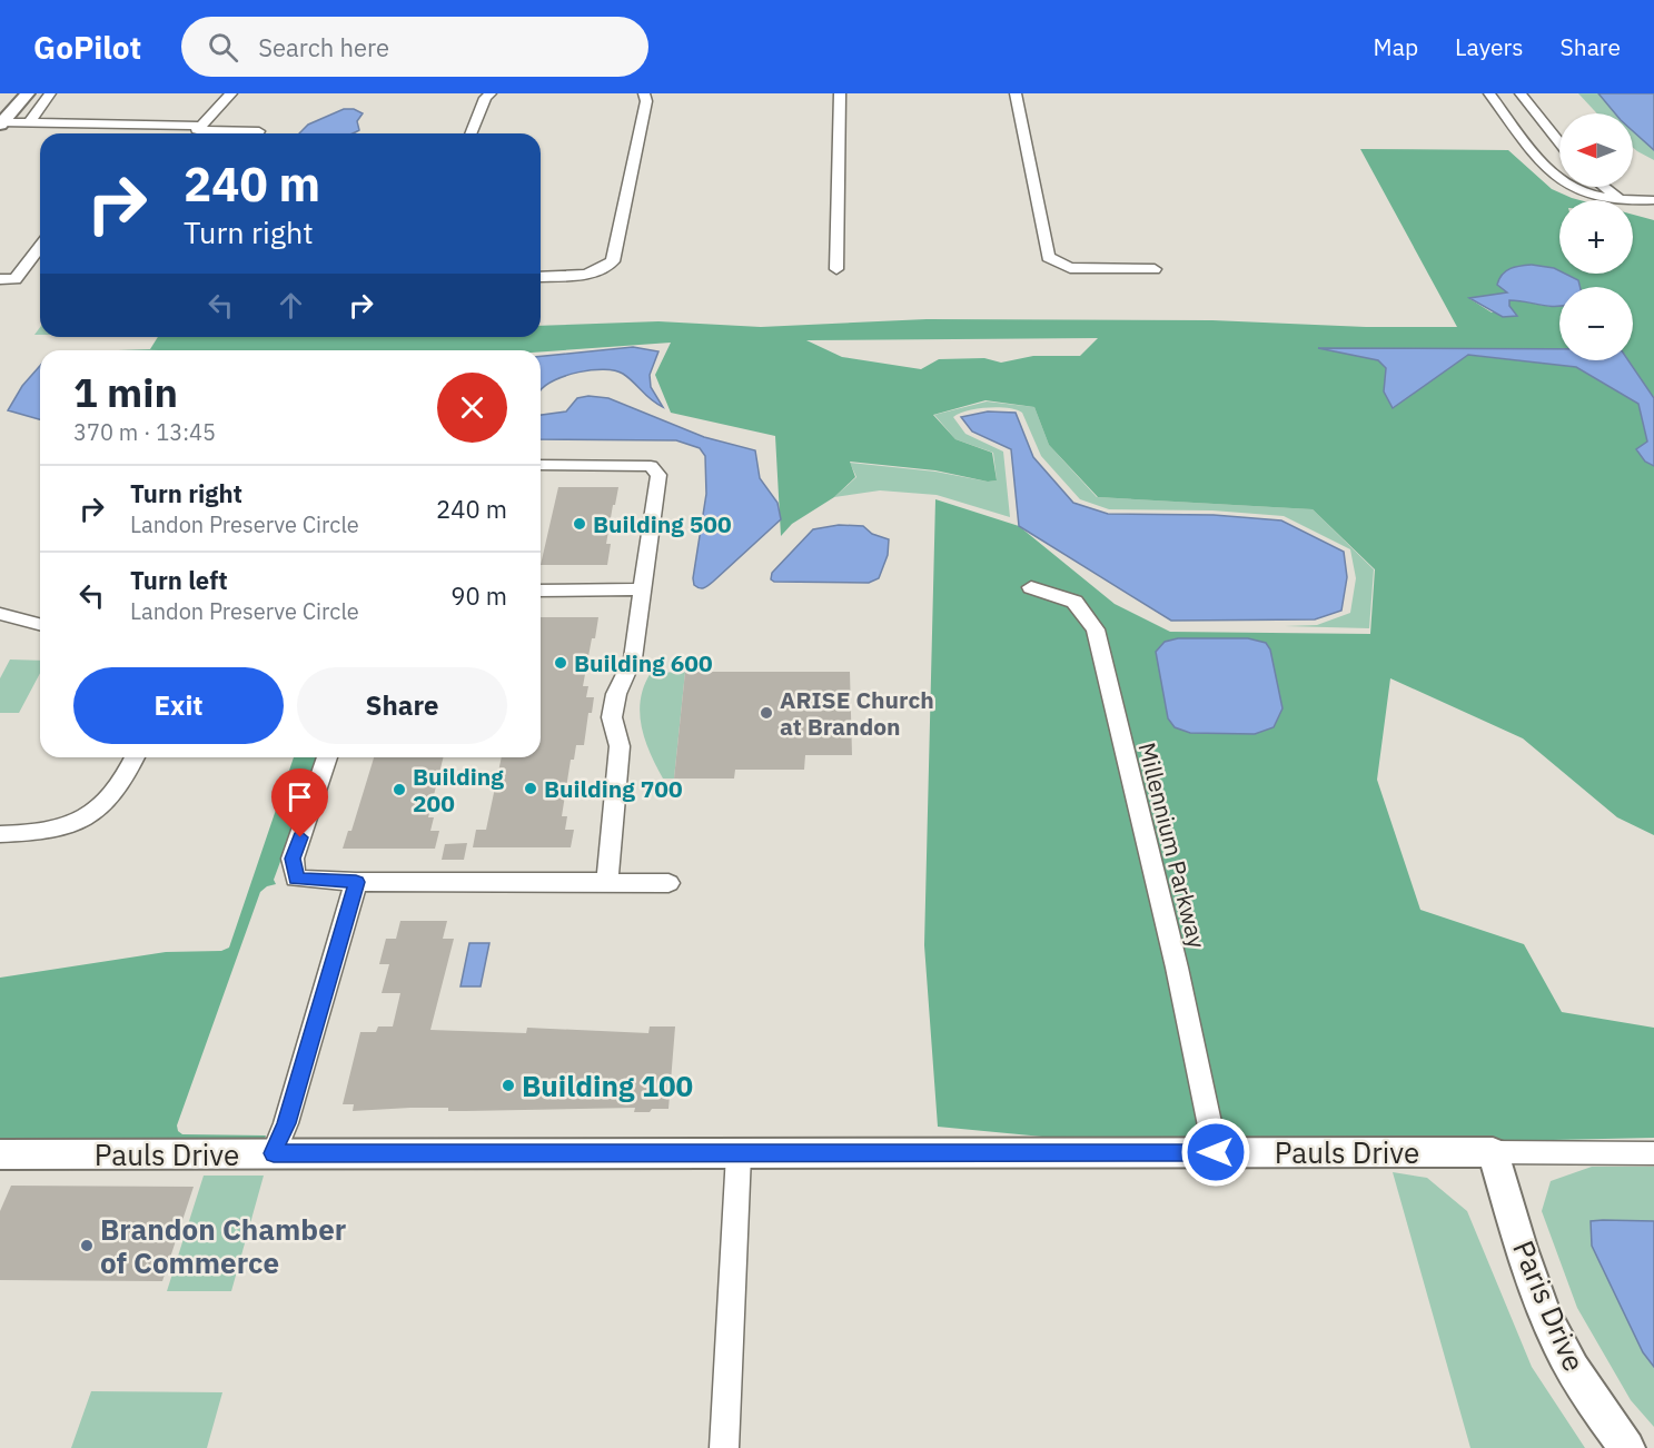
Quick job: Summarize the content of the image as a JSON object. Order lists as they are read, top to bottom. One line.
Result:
{"streets":{"street":["Millennium Parkway","Pauls Drive","Paris Drive"]},"crossings":[["Millennium Parkway","Pauls Drive"],["Pauls Drive","Paris Drive"]],"places":["Building 500","Building 600","ARISE Church at Brandon","Building 700","Building 200","Building 100","Brandon Chamber of Commerce"],"north":"left","page":{"header":"GoPilot","search":"Search here","nav":["Map","Layers","Share"],"map_buttons":["+","−"],"turn":["240 m","Turn right"],"heading":["1 min","370 m · 13:45"],"list":[{"name":"Turn right","note":"Landon Preserve Circle","value":"240 m"},{"name":"Turn left","note":"Landon Preserve Circle","value":"90 m"}],"buttons":["Exit","Share"]}}
